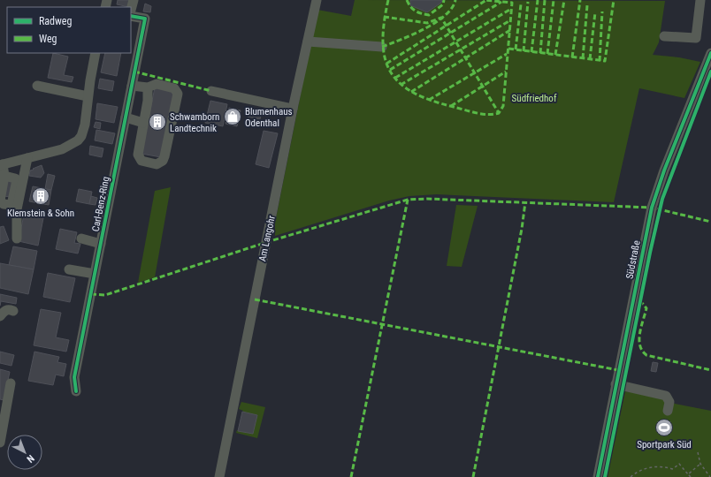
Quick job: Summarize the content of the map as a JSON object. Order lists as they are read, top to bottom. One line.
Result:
{"streets":{"street":["Carl-Benz-Ring","Am Langohr","Südstraße"]},"parks":["Südfriedhof"],"places":{"shop":["Blumenhaus Odenthal"],"building":["Schwamborn Landtechnik","Klemstein & Sohn"],"sports":["Sportpark Süd"]},"legend":["Radweg","Weg"],"north":"bottom right"}
